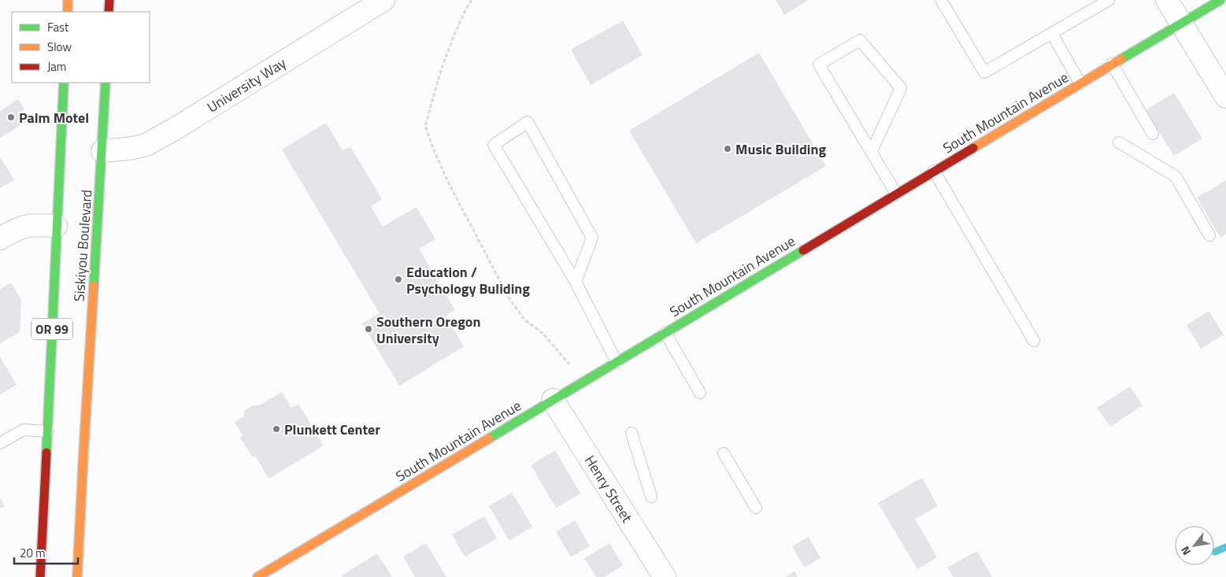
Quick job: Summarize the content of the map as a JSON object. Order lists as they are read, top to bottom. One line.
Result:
{"streets":{"street":["University Way","South Mountain Avenue","Siskiyou Boulevard","OR 99","Henry Street"]},"crossings":[["University Way","Siskiyou Boulevard"],["South Mountain Avenue","Henry Street"]],"places":["Palm Motel","Music Building","Education / Psychology Buliding","Southern Oregon University","Plunkett Center"],"legend":["Fast","Slow","Jam"],"scale_bar":"20 m","north":"bottom left"}
